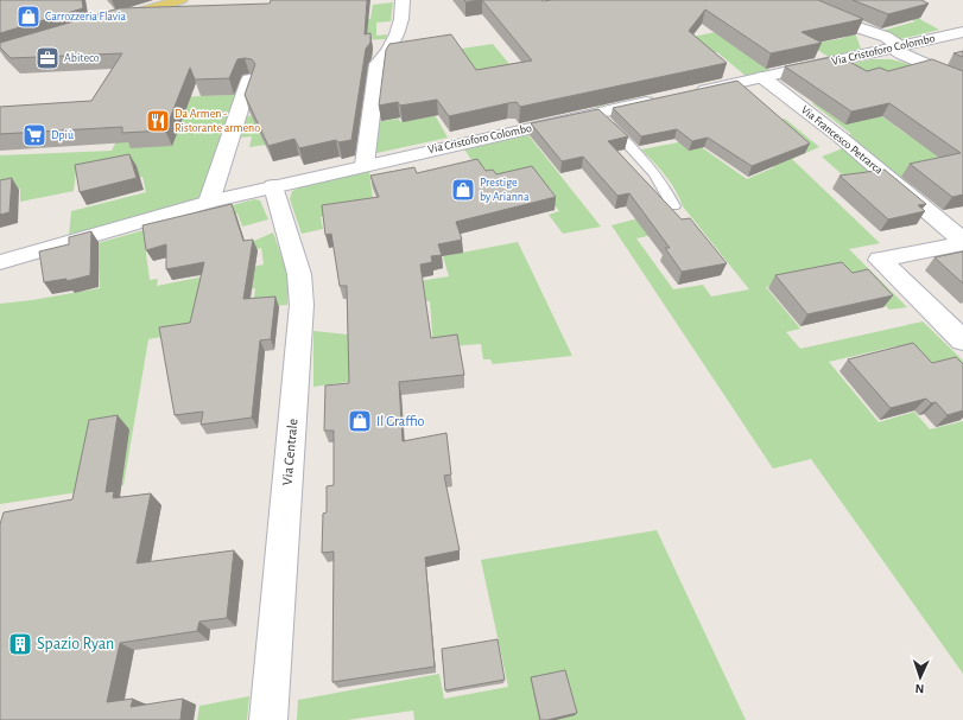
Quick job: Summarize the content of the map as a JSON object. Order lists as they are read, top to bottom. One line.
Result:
{"streets":{"street":["Via Cristoforo Colombo","Via Francesco Petrarca","Via Centrale"]},"crossings":[["Via Cristoforo Colombo","Via Francesco Petrarca"],["Via Cristoforo Colombo","Via Centrale"]],"places":{"shop":["Carrozzeria Flavia","Prestige by Arianna","Il Graffio"],"office":["Abiteco"],"restaurant":["Da Armen - Ristorante armeno"],"supermarket":["Dpiù"],"building":["Spazio Ryan"]},"north":"bottom"}
